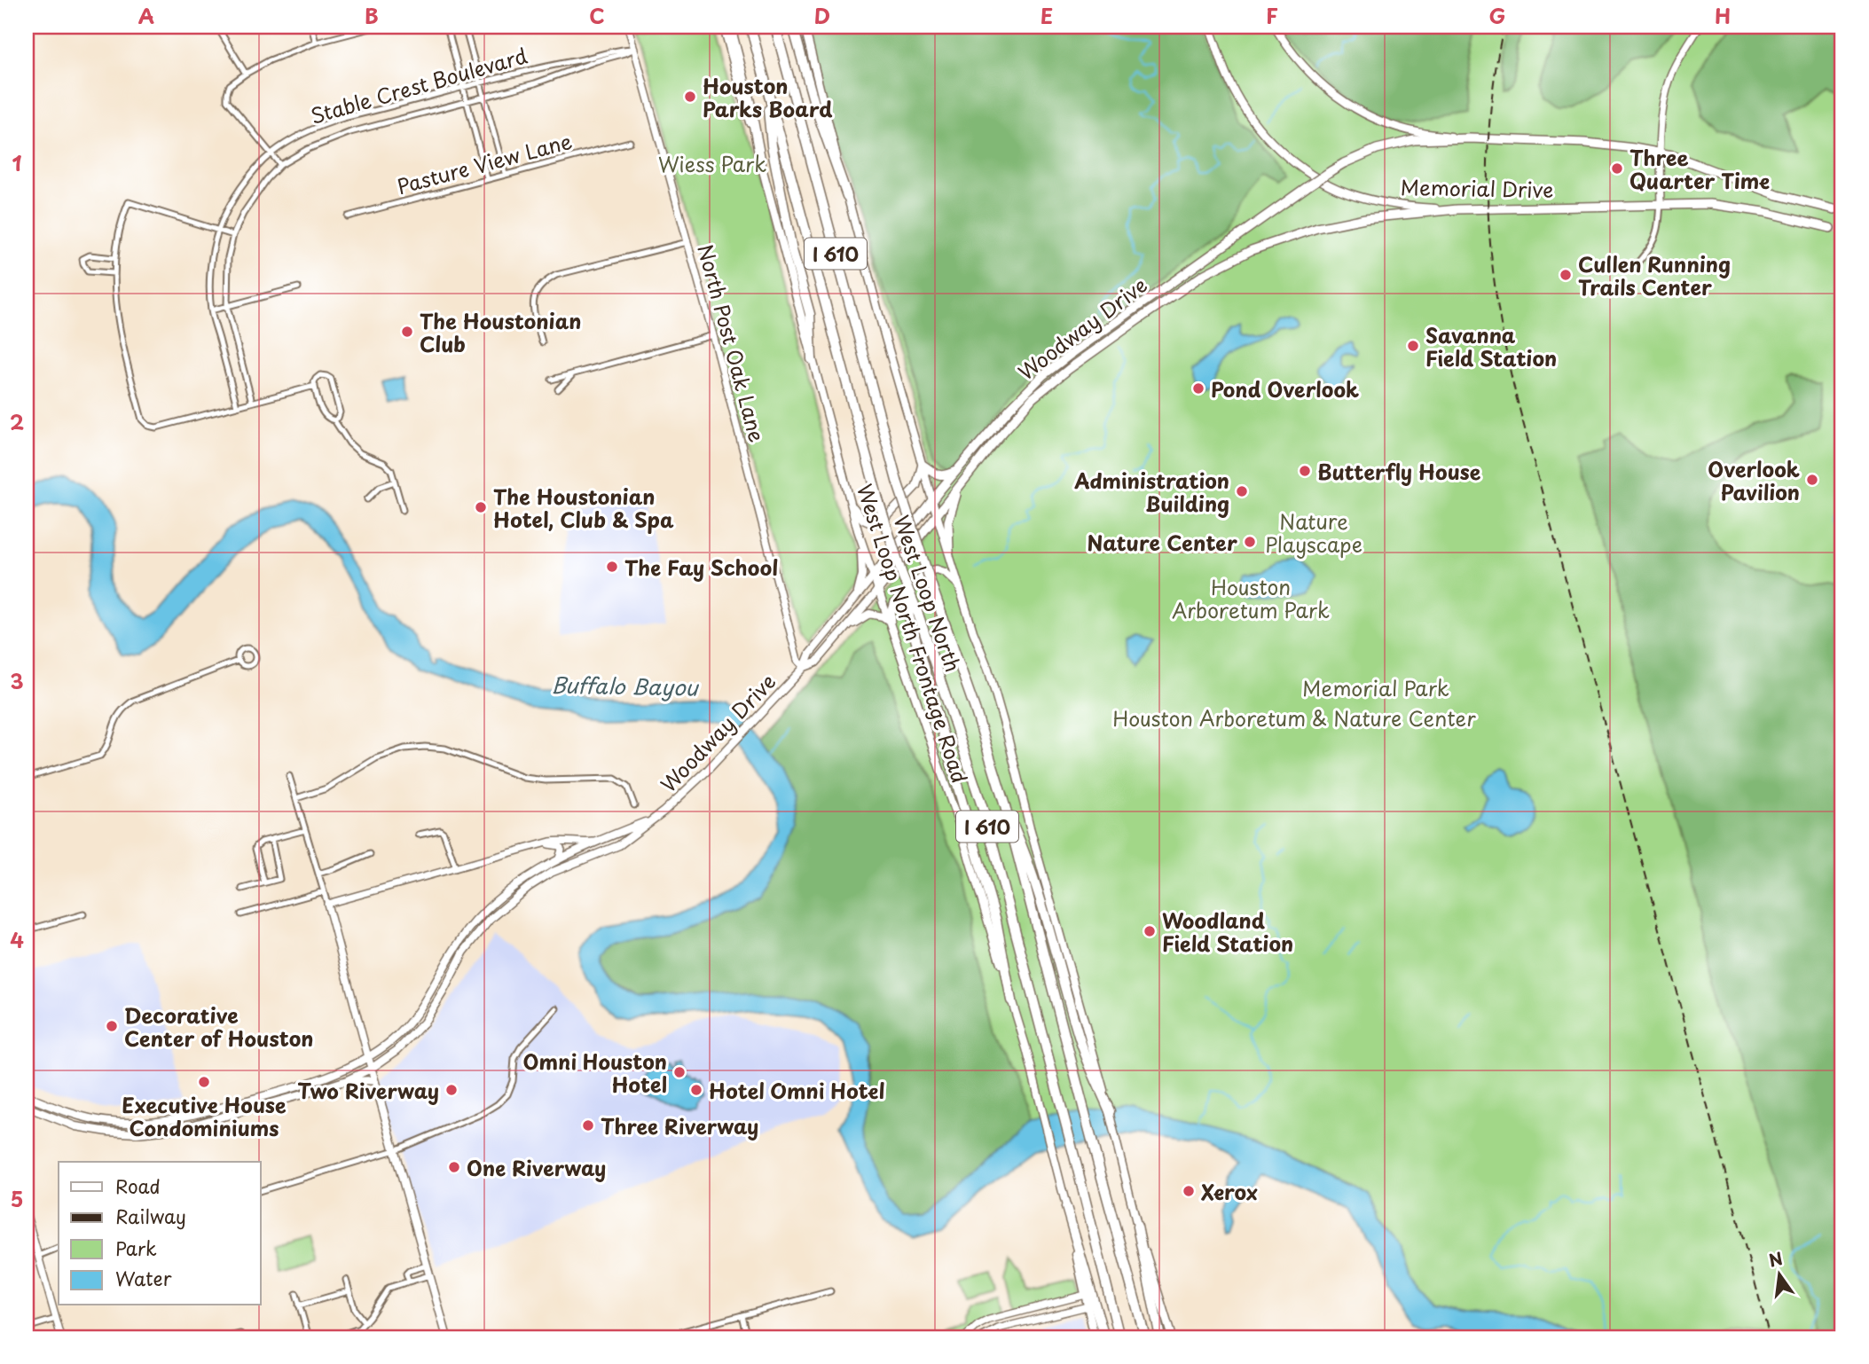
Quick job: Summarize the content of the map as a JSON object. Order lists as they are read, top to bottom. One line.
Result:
{"streets":{"highway":["I 610","West Loop North"],"main road":["Memorial Drive","Woodway Drive","West Loop North Frontage Road"],"street":["Stable Crest Boulevard","Pasture View Lane","North Post Oak Lane"]},"crossings":[["Stable Crest Boulevard","North Post Oak Lane"],["Memorial Drive","Woodway Drive"],["Woodway Drive","North Post Oak Lane"],["Woodway Drive","West Loop North Frontage Road"]],"water":["Buffalo Bayou"],"parks":["Wiess Park","Nature Playscape","Houston Arboretum Park","Memorial Park","Houston Arboretum & Nature Center"],"places":["Houston Parks Board","Three Quarter Time","Cullen Running Trails Center","The Houstonian Club","Savanna Field Station","Pond Overlook","Butterfly House","Overlook Pavilion","Administration Building","The Houstonian Hotel, Club & Spa","Nature Center","The Fay School","Woodland Field Station","Decorative Center of Houston","Omni Houston Hotel","Executive House Condominiums","Two Riverway","Hotel Omni Hotel","Three Riverway","One Riverway","Xerox"],"legend":["Road","Railway","Park","Water"],"north":"top","grid":{"columns":["A","B","C","D","E","F","G","H"],"rows":["1","2","3","4","5"]}}
